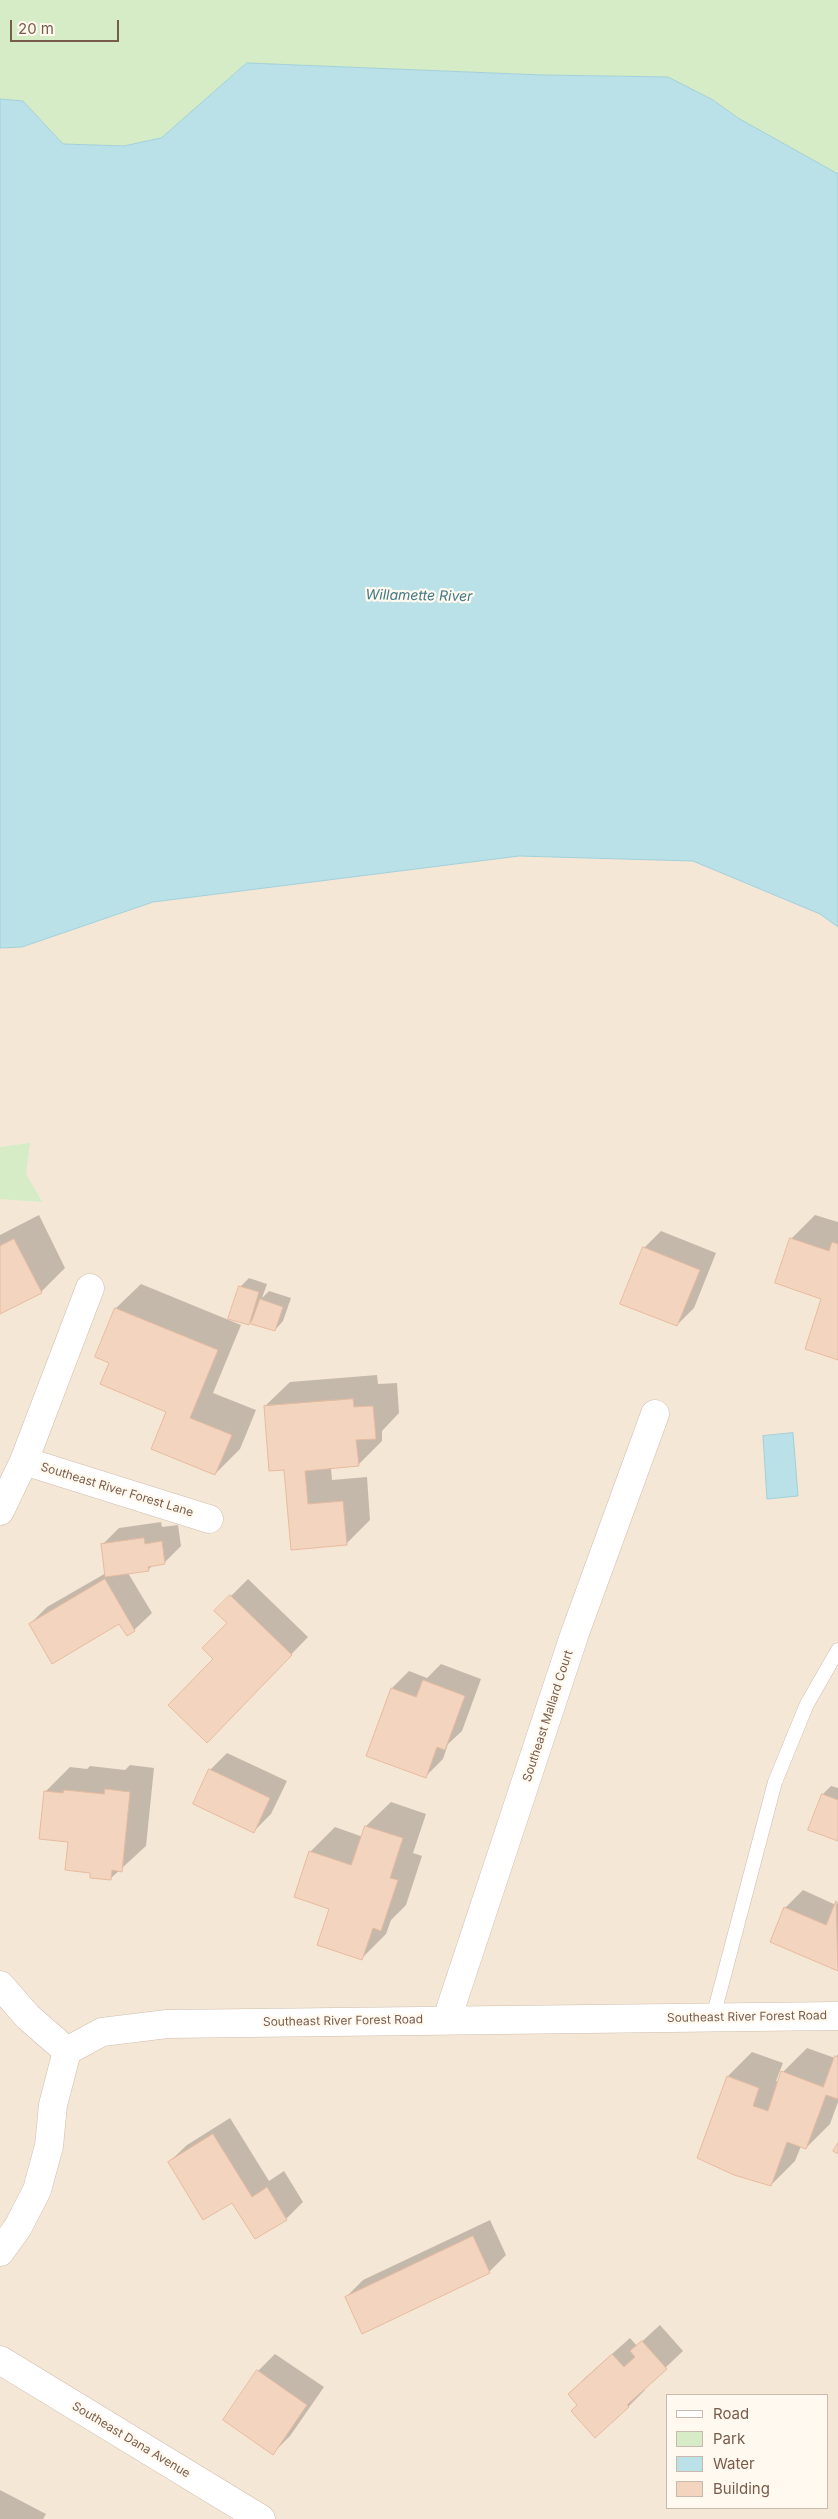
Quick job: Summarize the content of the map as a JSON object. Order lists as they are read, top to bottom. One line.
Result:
{"streets":{"street":["Southeast River Forest Lane","Southeast Mallard Court","Southeast River Forest Road","Southeast Dana Avenue"]},"crossings":[["Southeast Mallard Court","Southeast River Forest Road"]],"water":["Willamette River"],"legend":["Road","Park","Water","Building"],"scale_bar":"20 m"}
